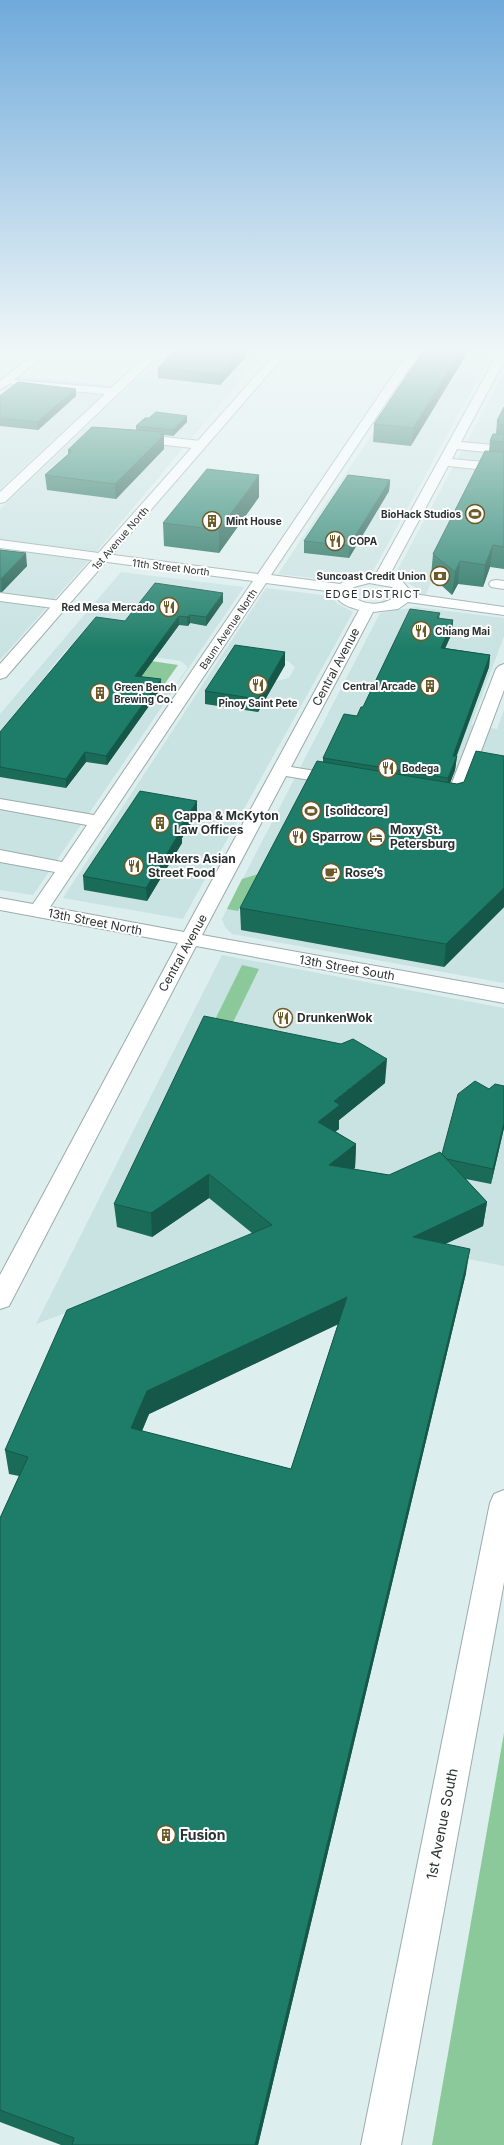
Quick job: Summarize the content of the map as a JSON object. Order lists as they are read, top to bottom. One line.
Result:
{"streets":{"street":["1st Avenue North","11th Street North","Baum Avenue North","Central Avenue","13th Street North","13th Street South","1st Avenue South"]},"crossings":[["1st Avenue North","11th Street North"],["11th Street North","Baum Avenue North"],["Baum Avenue North","13th Street North"],["Central Avenue","13th Street North"],["Central Avenue","13th Street South"],["13th Street North","13th Street South"]],"districts":["EDGE DISTRICT"],"places":{"sports":["BioHack Studios","[solidcore]"],"building":["Mint House","Central Arcade","Green Bench Brewing Co.","Cappa & McKyton Law Offices","Fusion"],"restaurant":["COPA","Red Mesa Mercado","Chiang Mai","Pinoy Saint Pete","Bodega","Sparrow","Hawkers Asian Street Food","DrunkenWok"],"bank":["Suncoast Credit Union"],"hotel":["Moxy St. Petersburg"],"cafe":["Rose’s"]}}
